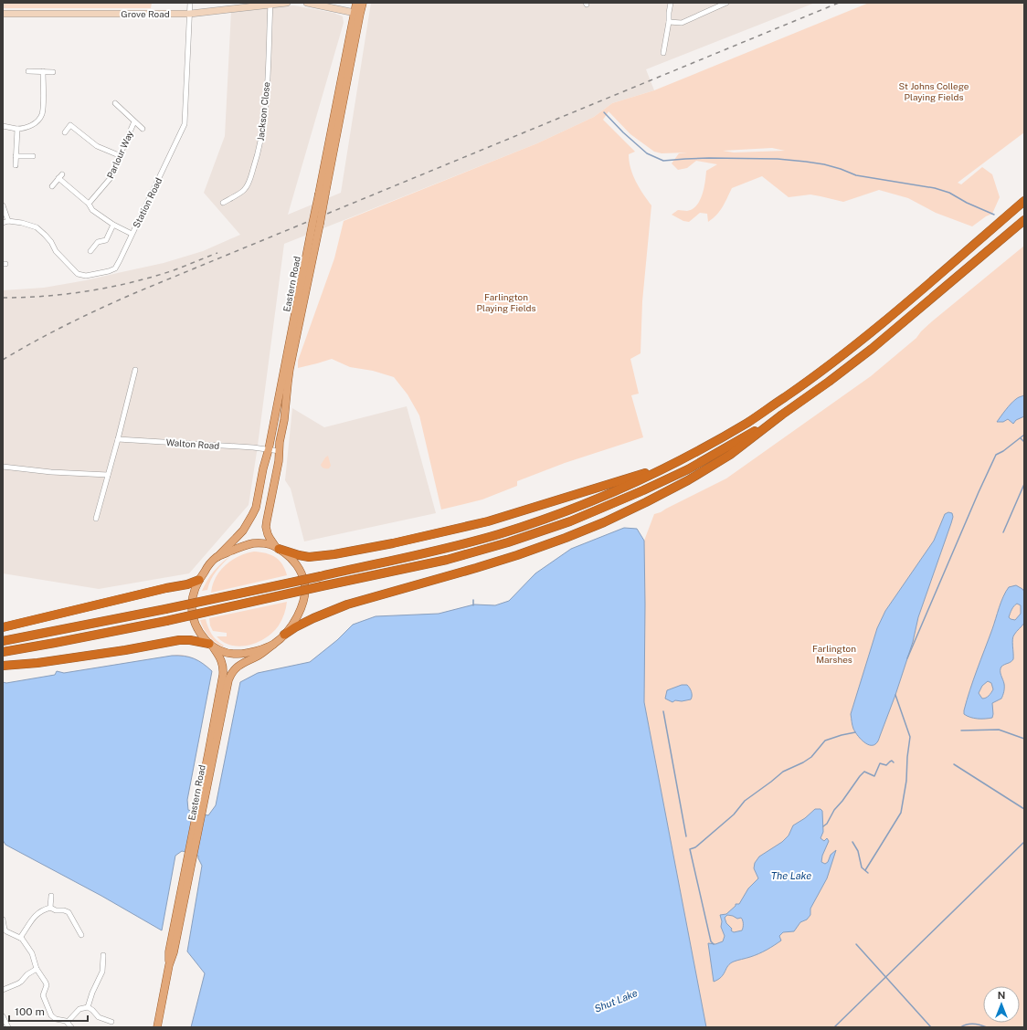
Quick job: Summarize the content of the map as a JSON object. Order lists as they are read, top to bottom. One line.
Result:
{"streets":{"main road":["Eastern Road"],"street":["Grove Road","Jackson Close","Parlour Way","Station Road","Walton Road"]},"crossings":[["Grove Road","Jackson Close"],["Grove Road","Station Road"],["Eastern Road","Walton Road"]],"water":["The Lake","Shut Lake"],"parks":["St Johns College Playing Fields","Farlington Playing Fields","Farlington Marshes"],"scale_bar":"100 m","north":"top"}
